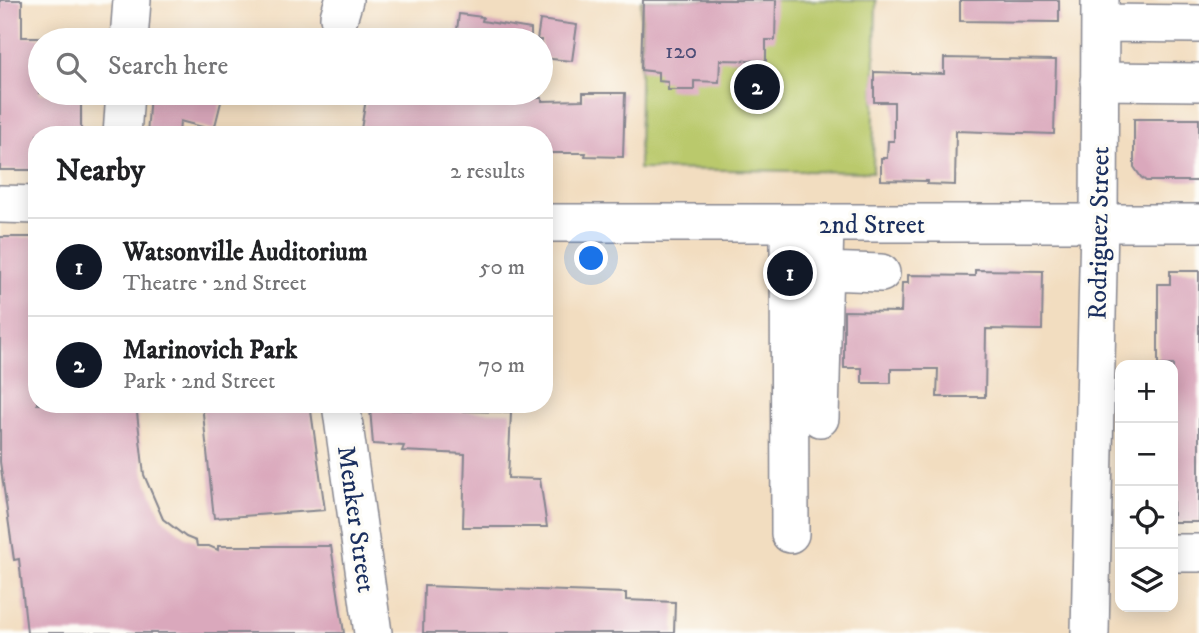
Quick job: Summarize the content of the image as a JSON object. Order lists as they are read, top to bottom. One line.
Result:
{"streets":{"street":["2nd Street","Rodriguez Street","Menker Street"]},"crossings":[["2nd Street","Rodriguez Street"]],"house_numbers":["120"],"page":{"search":"Search here","pins":["2","1"],"heading":["Nearby","2 results"],"list":[{"mark":"1","name":"Watsonville Auditorium","note":"Theatre · 2nd Street","value":"50 m"},{"mark":"2","name":"Marinovich Park","note":"Park · 2nd Street","value":"70 m"}],"map_buttons":["+","−"]}}
